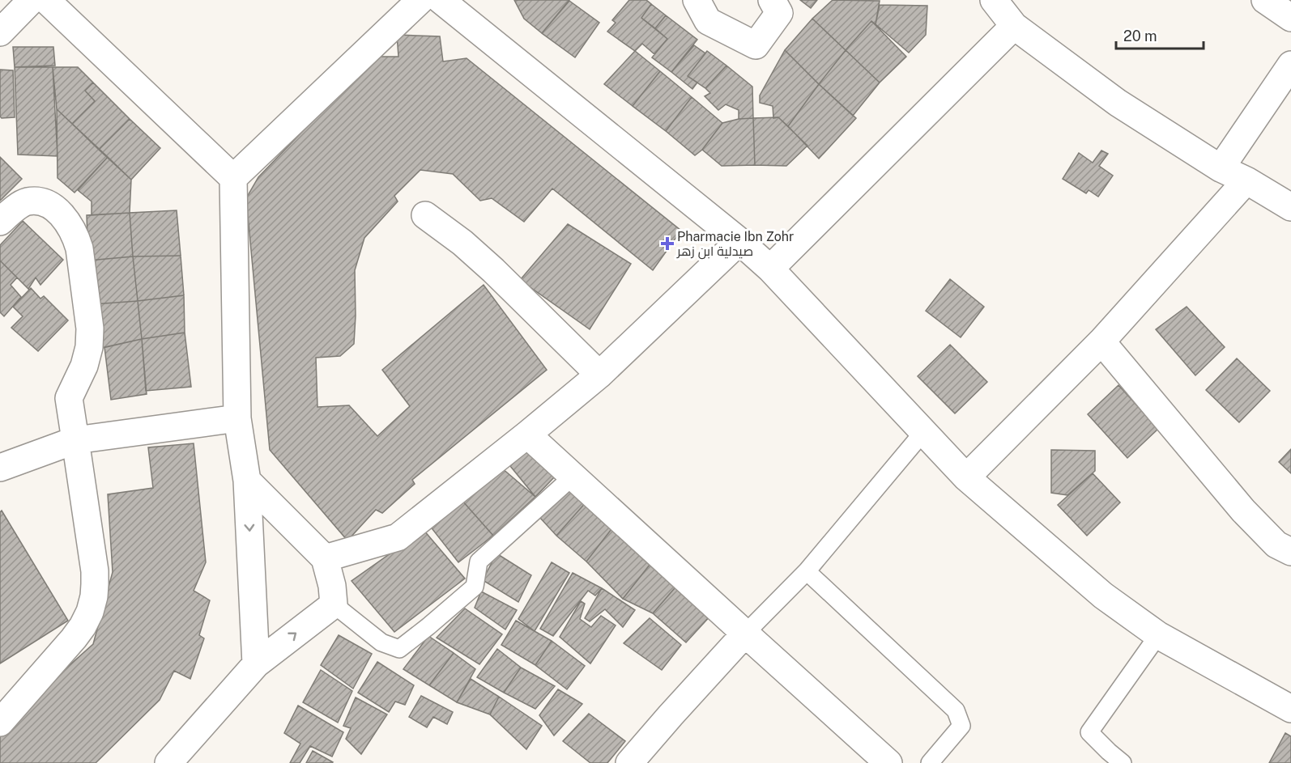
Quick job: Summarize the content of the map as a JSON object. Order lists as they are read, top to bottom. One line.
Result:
{"places":{"health":["Pharmacie Ibn Zohr صيدلية ابن زهر"]},"scale_bar":"20 m"}
